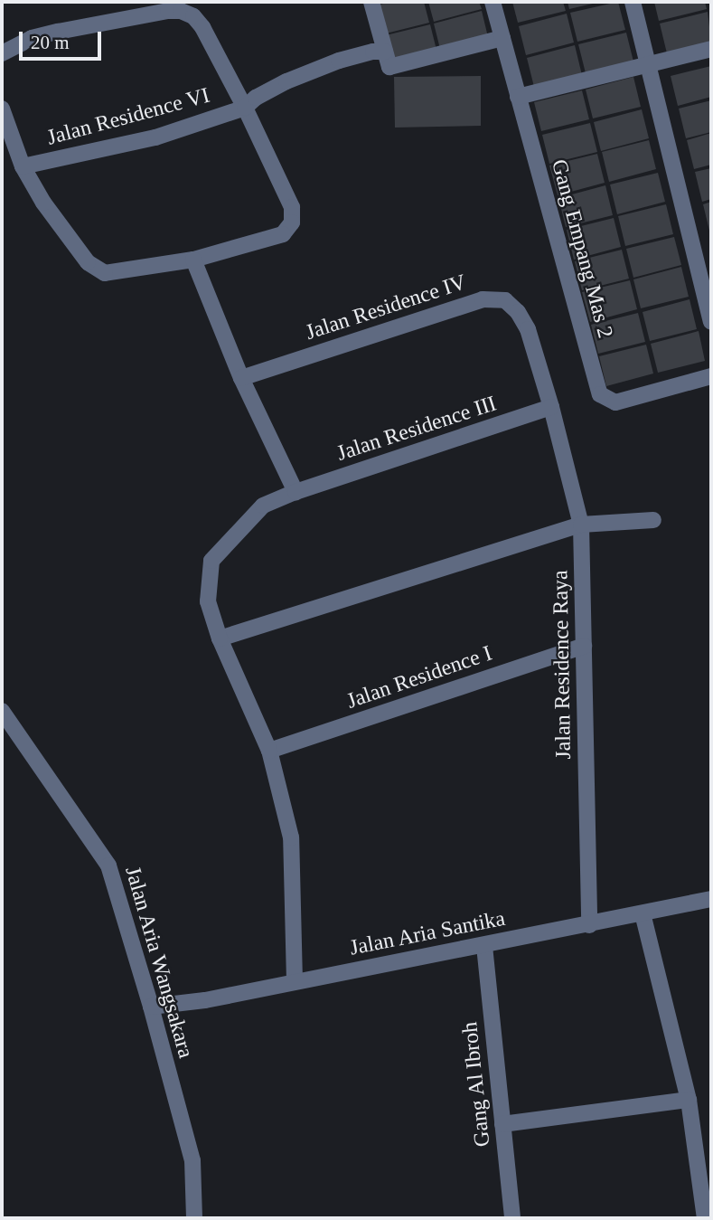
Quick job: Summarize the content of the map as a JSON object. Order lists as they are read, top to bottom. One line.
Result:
{"streets":{"street":["Jalan Residence VI","Gang Empang Mas 2","Jalan Residence IV","Jalan Residence III","Jalan Residence Raya","Jalan Residence I","Jalan Aria Santika","Jalan Aria Wangsakara","Gang Al Ibroh"]},"crossings":[["Jalan Residence IV","Jalan Residence III"],["Jalan Residence IV","Jalan Residence Raya"],["Jalan Residence III","Jalan Residence Raya"],["Jalan Residence III","Jalan Residence I"],["Jalan Residence III","Jalan Aria Santika"],["Jalan Residence Raya","Jalan Residence I"],["Jalan Residence Raya","Jalan Aria Santika"],["Jalan Aria Santika","Jalan Aria Wangsakara"],["Jalan Aria Santika","Gang Al Ibroh"]],"scale_bar":"20 m"}
